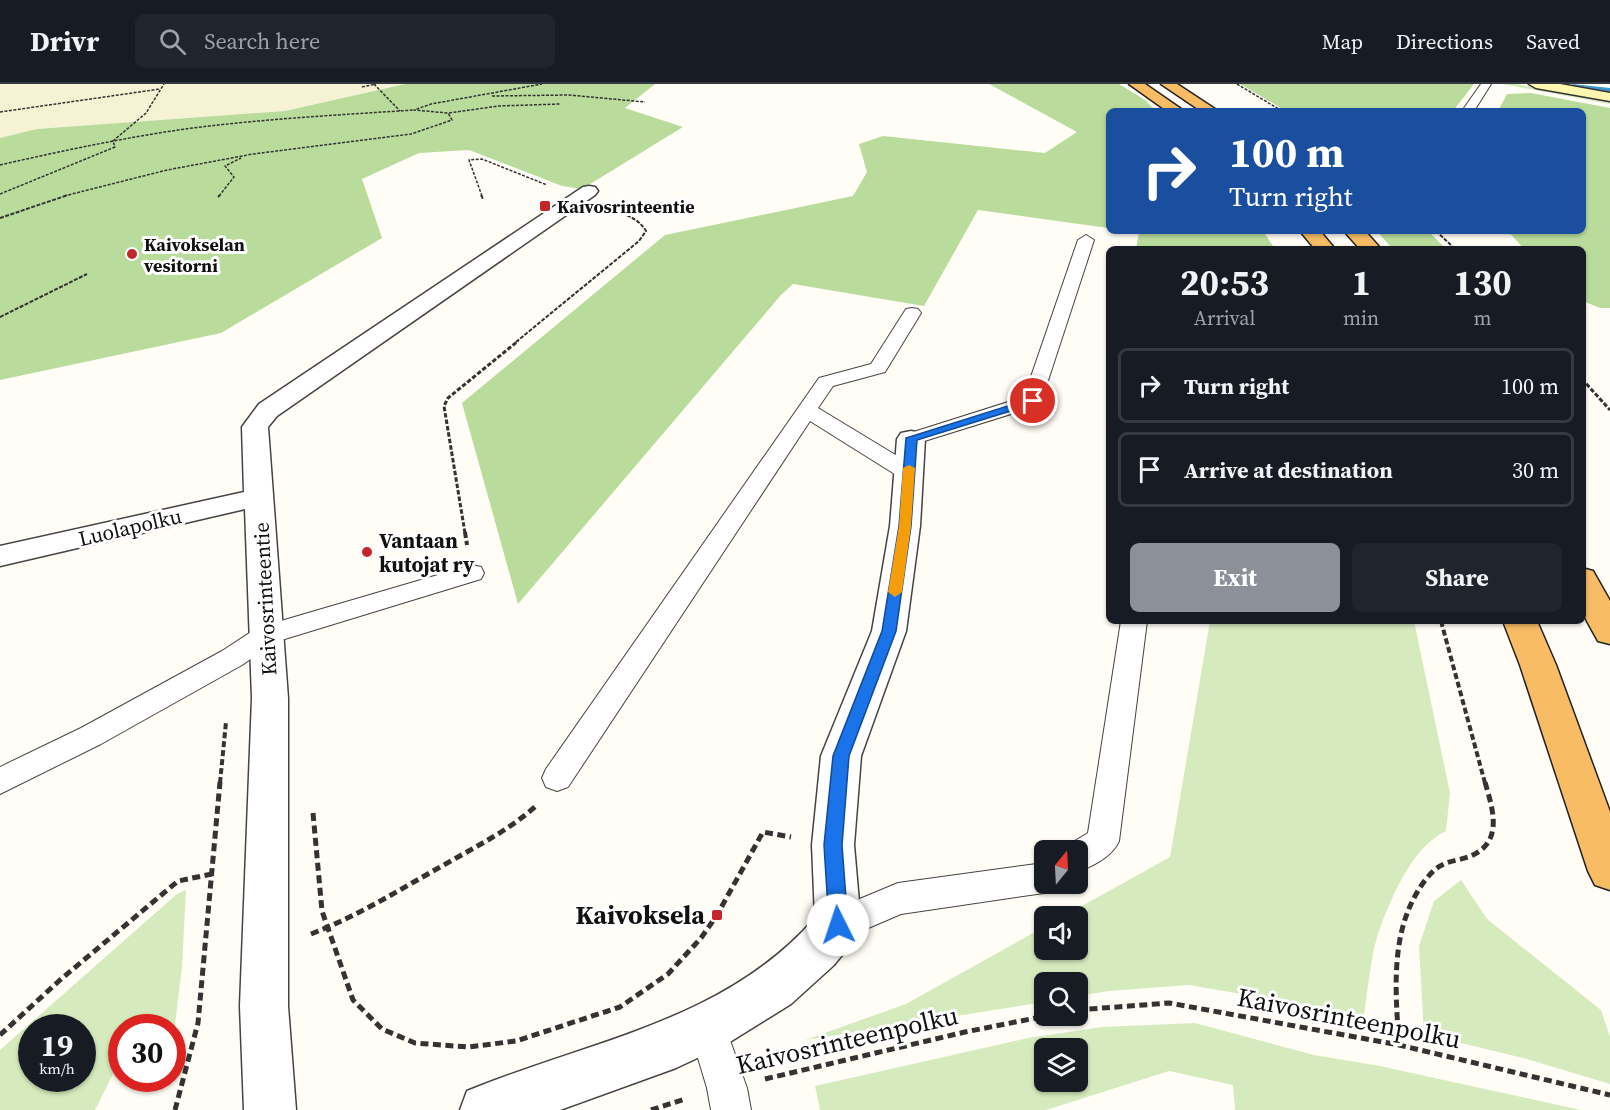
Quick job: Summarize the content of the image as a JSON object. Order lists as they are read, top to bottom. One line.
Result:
{"streets":{"street":["Luolapolku","Kaivosrinteentie"],"path":["Kaivosrinteenpolku"]},"crossings":[["Luolapolku","Kaivosrinteentie"]],"places":{"transit":["Kaivosrinteentie","Kaivoksela"],"other":["Kaivokselan vesitorni","Vantaan kutojat ry"]},"north":"top","page":{"header":"Drivr","search":"Search here","nav":["Map","Directions","Saved"],"turn":["100 m","Turn right"],"eta":["20:53","Arrival","1","min","130","m"],"list":[{"name":"Turn right","value":"100 m"},{"name":"Arrive at destination","value":"30 m"}],"buttons":["Exit","Share"],"speed":"19 km/h","limit":"30"}}
